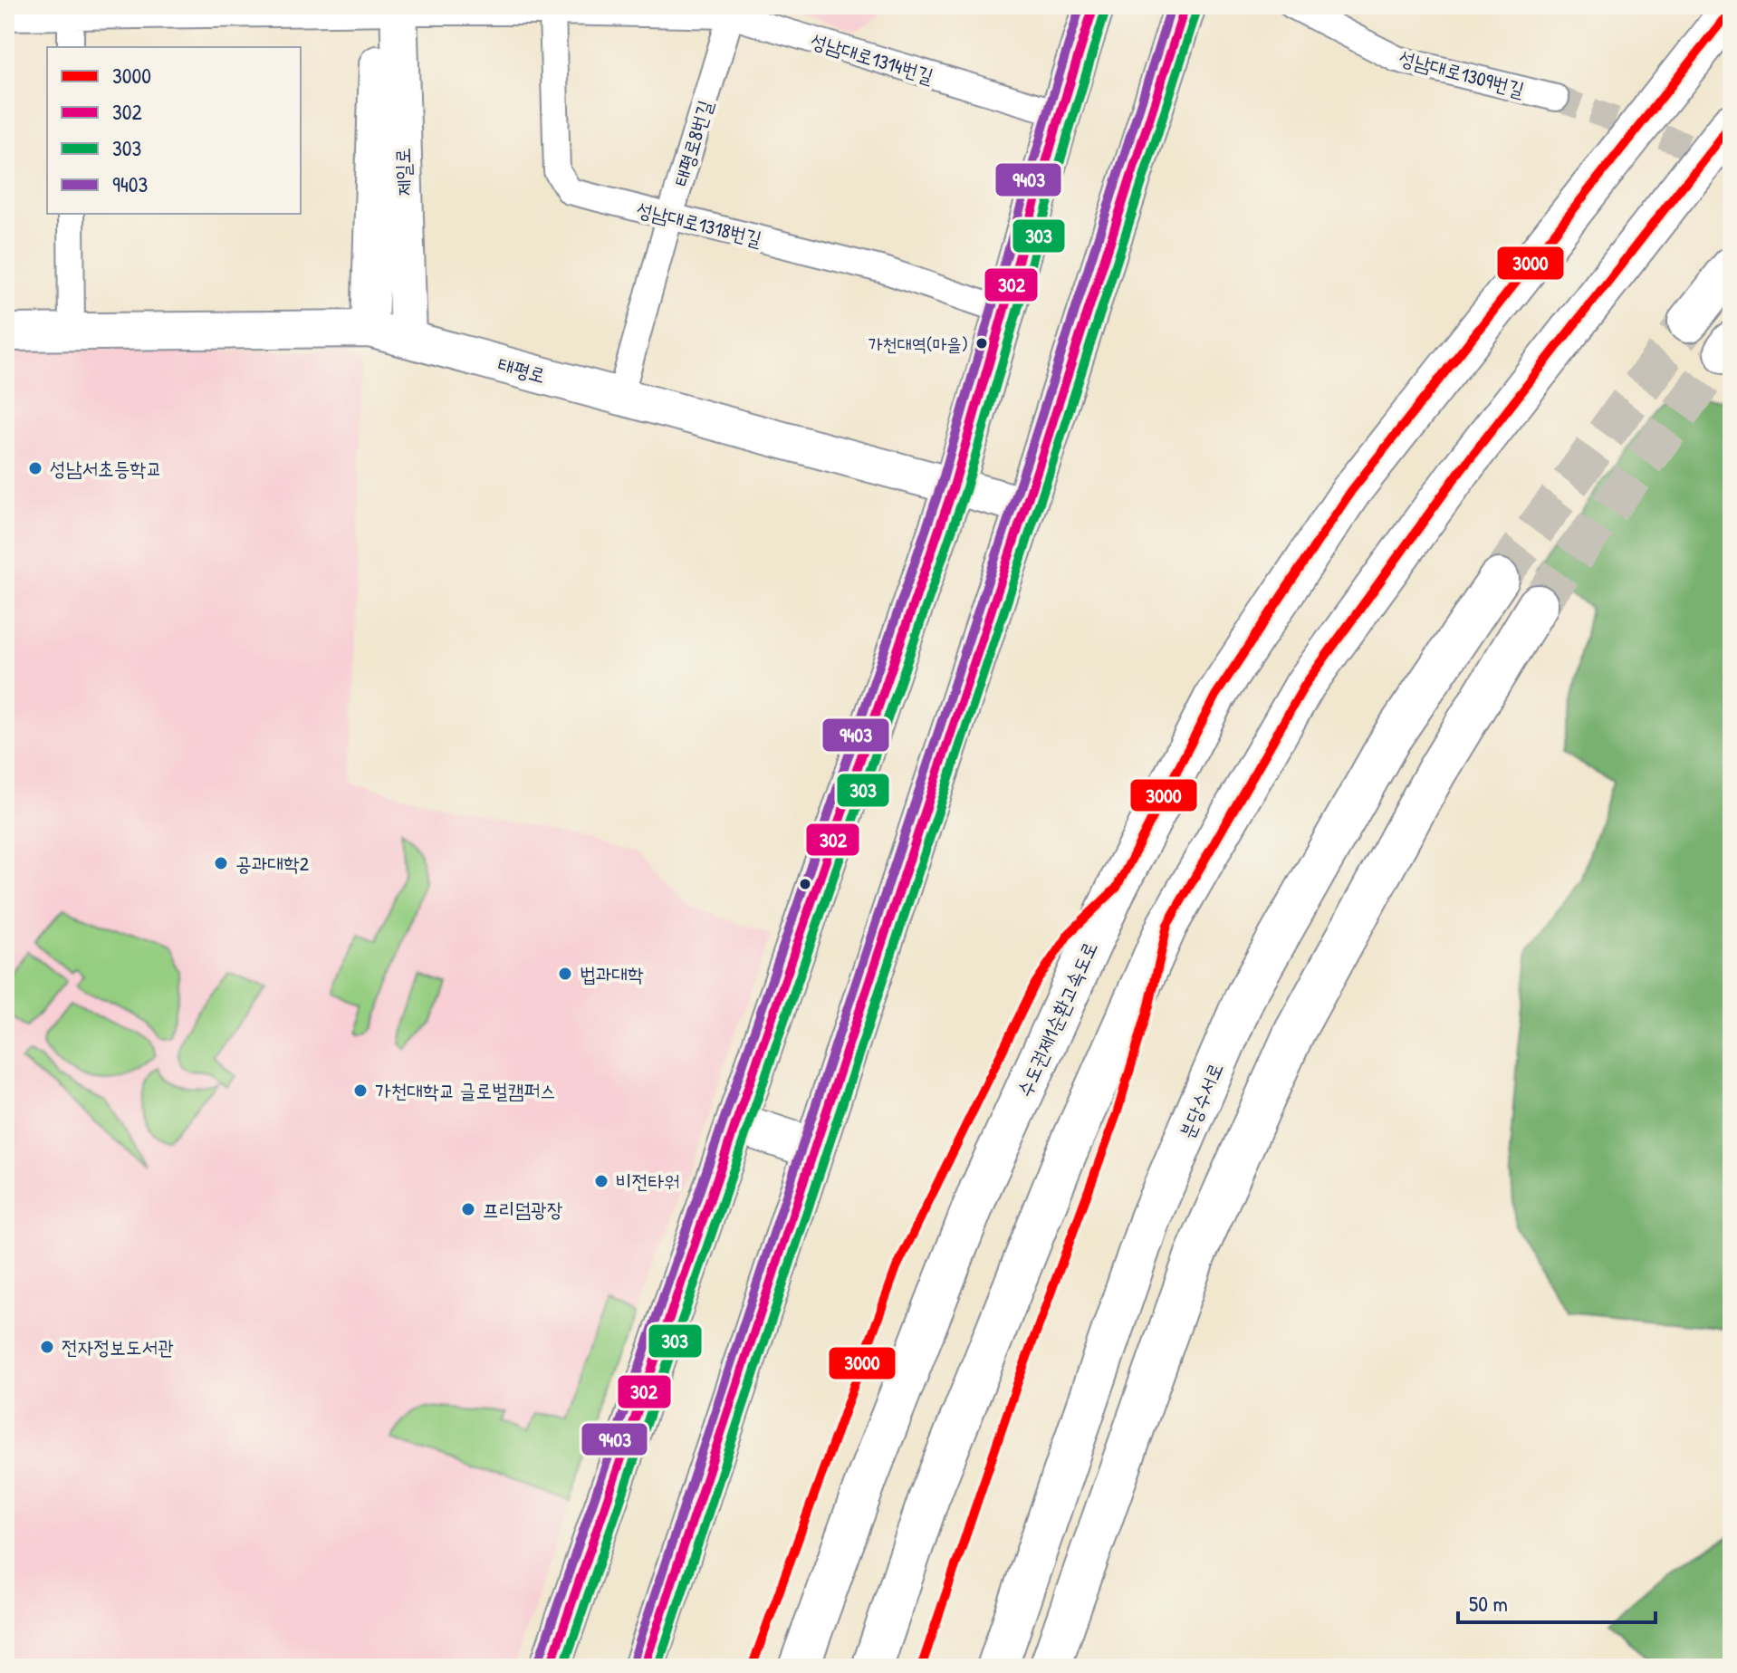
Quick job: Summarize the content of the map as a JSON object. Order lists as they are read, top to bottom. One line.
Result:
{"streets":{"main road":["제일로","태평로","수도권제1순환고속도로","분당수서로"],"street":["성남대로1314번길","성남대로1309번길","태평로8번길","성남대로1318번길"]},"crossings":[["성남대로1314번길","태평로8번길"],["성남대로1314번길","제일로"],["성남대로1314번길","성남대로1318번길"],["태평로8번길","성남대로1318번길"],["태평로8번길","태평로"],["제일로","태평로"]],"places":["가천대역(마을)","성남서초등학교","공과대학2","법과대학","가천대학교 글로벌캠퍼스","비전타워","프리덤광장","전자정보도서관"],"lines":["transit line 302","transit line 9403","transit line 3000","transit line 303"],"legend":["3000","302","303","9403"],"scale_bar":"50 m"}
